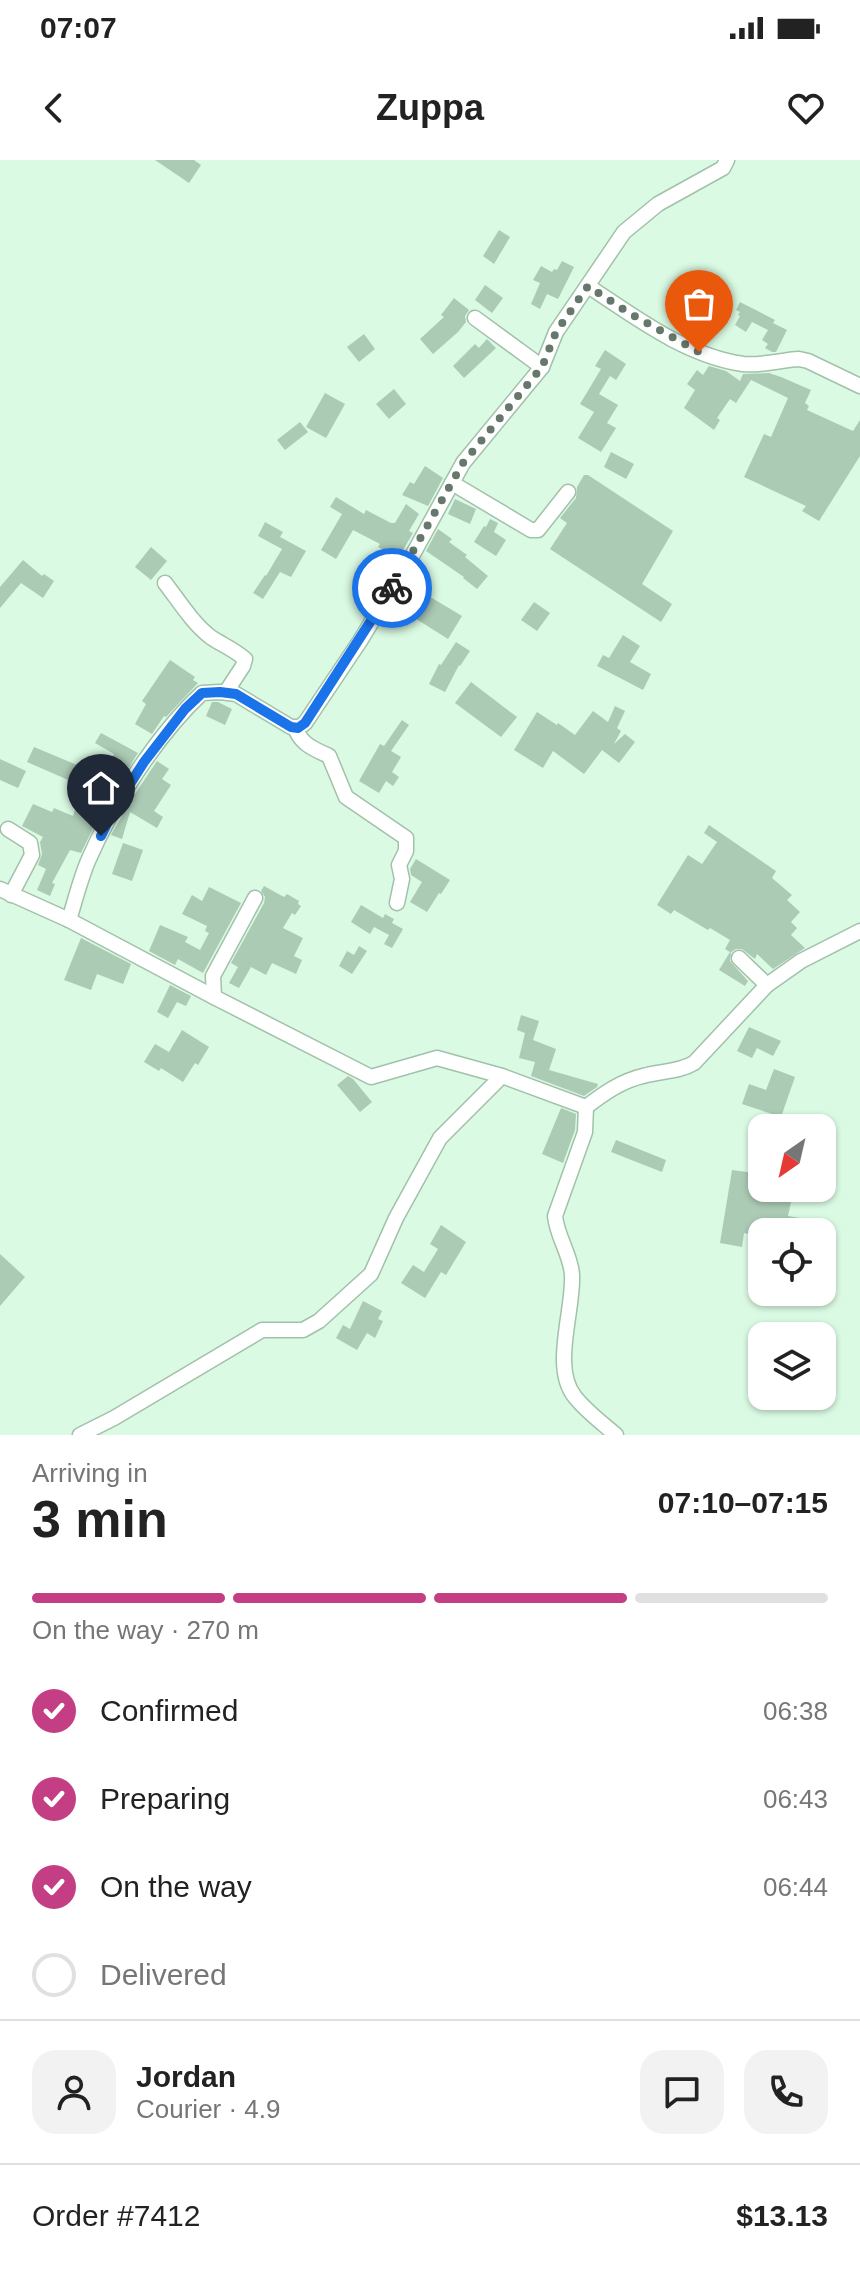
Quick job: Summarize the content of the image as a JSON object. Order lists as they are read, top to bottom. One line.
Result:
{"north":"bottom left","page":{"status":"07:07","header":"Zuppa","heading":["3 min","Arriving in","07:10–07:15"],"panel":["Jordan","Courier · 4.9","Order #7412","$13.13"],"bar":"On the way · 270 m","list":[["Confirmed","06:38"],["Preparing","06:43"],["On the way","06:44"],"Delivered"]}}
